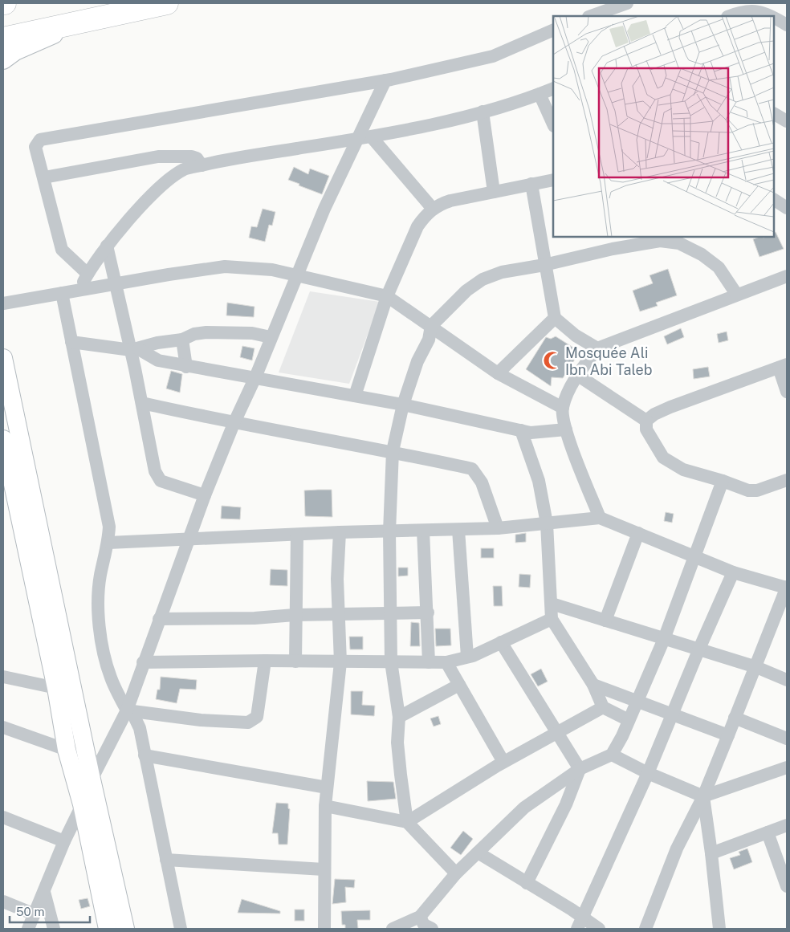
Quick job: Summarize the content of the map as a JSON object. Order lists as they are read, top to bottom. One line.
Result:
{"places":{"mosque":["Mosquée Ali Ibn Abi Taleb"]},"scale_bar":"50 m"}
